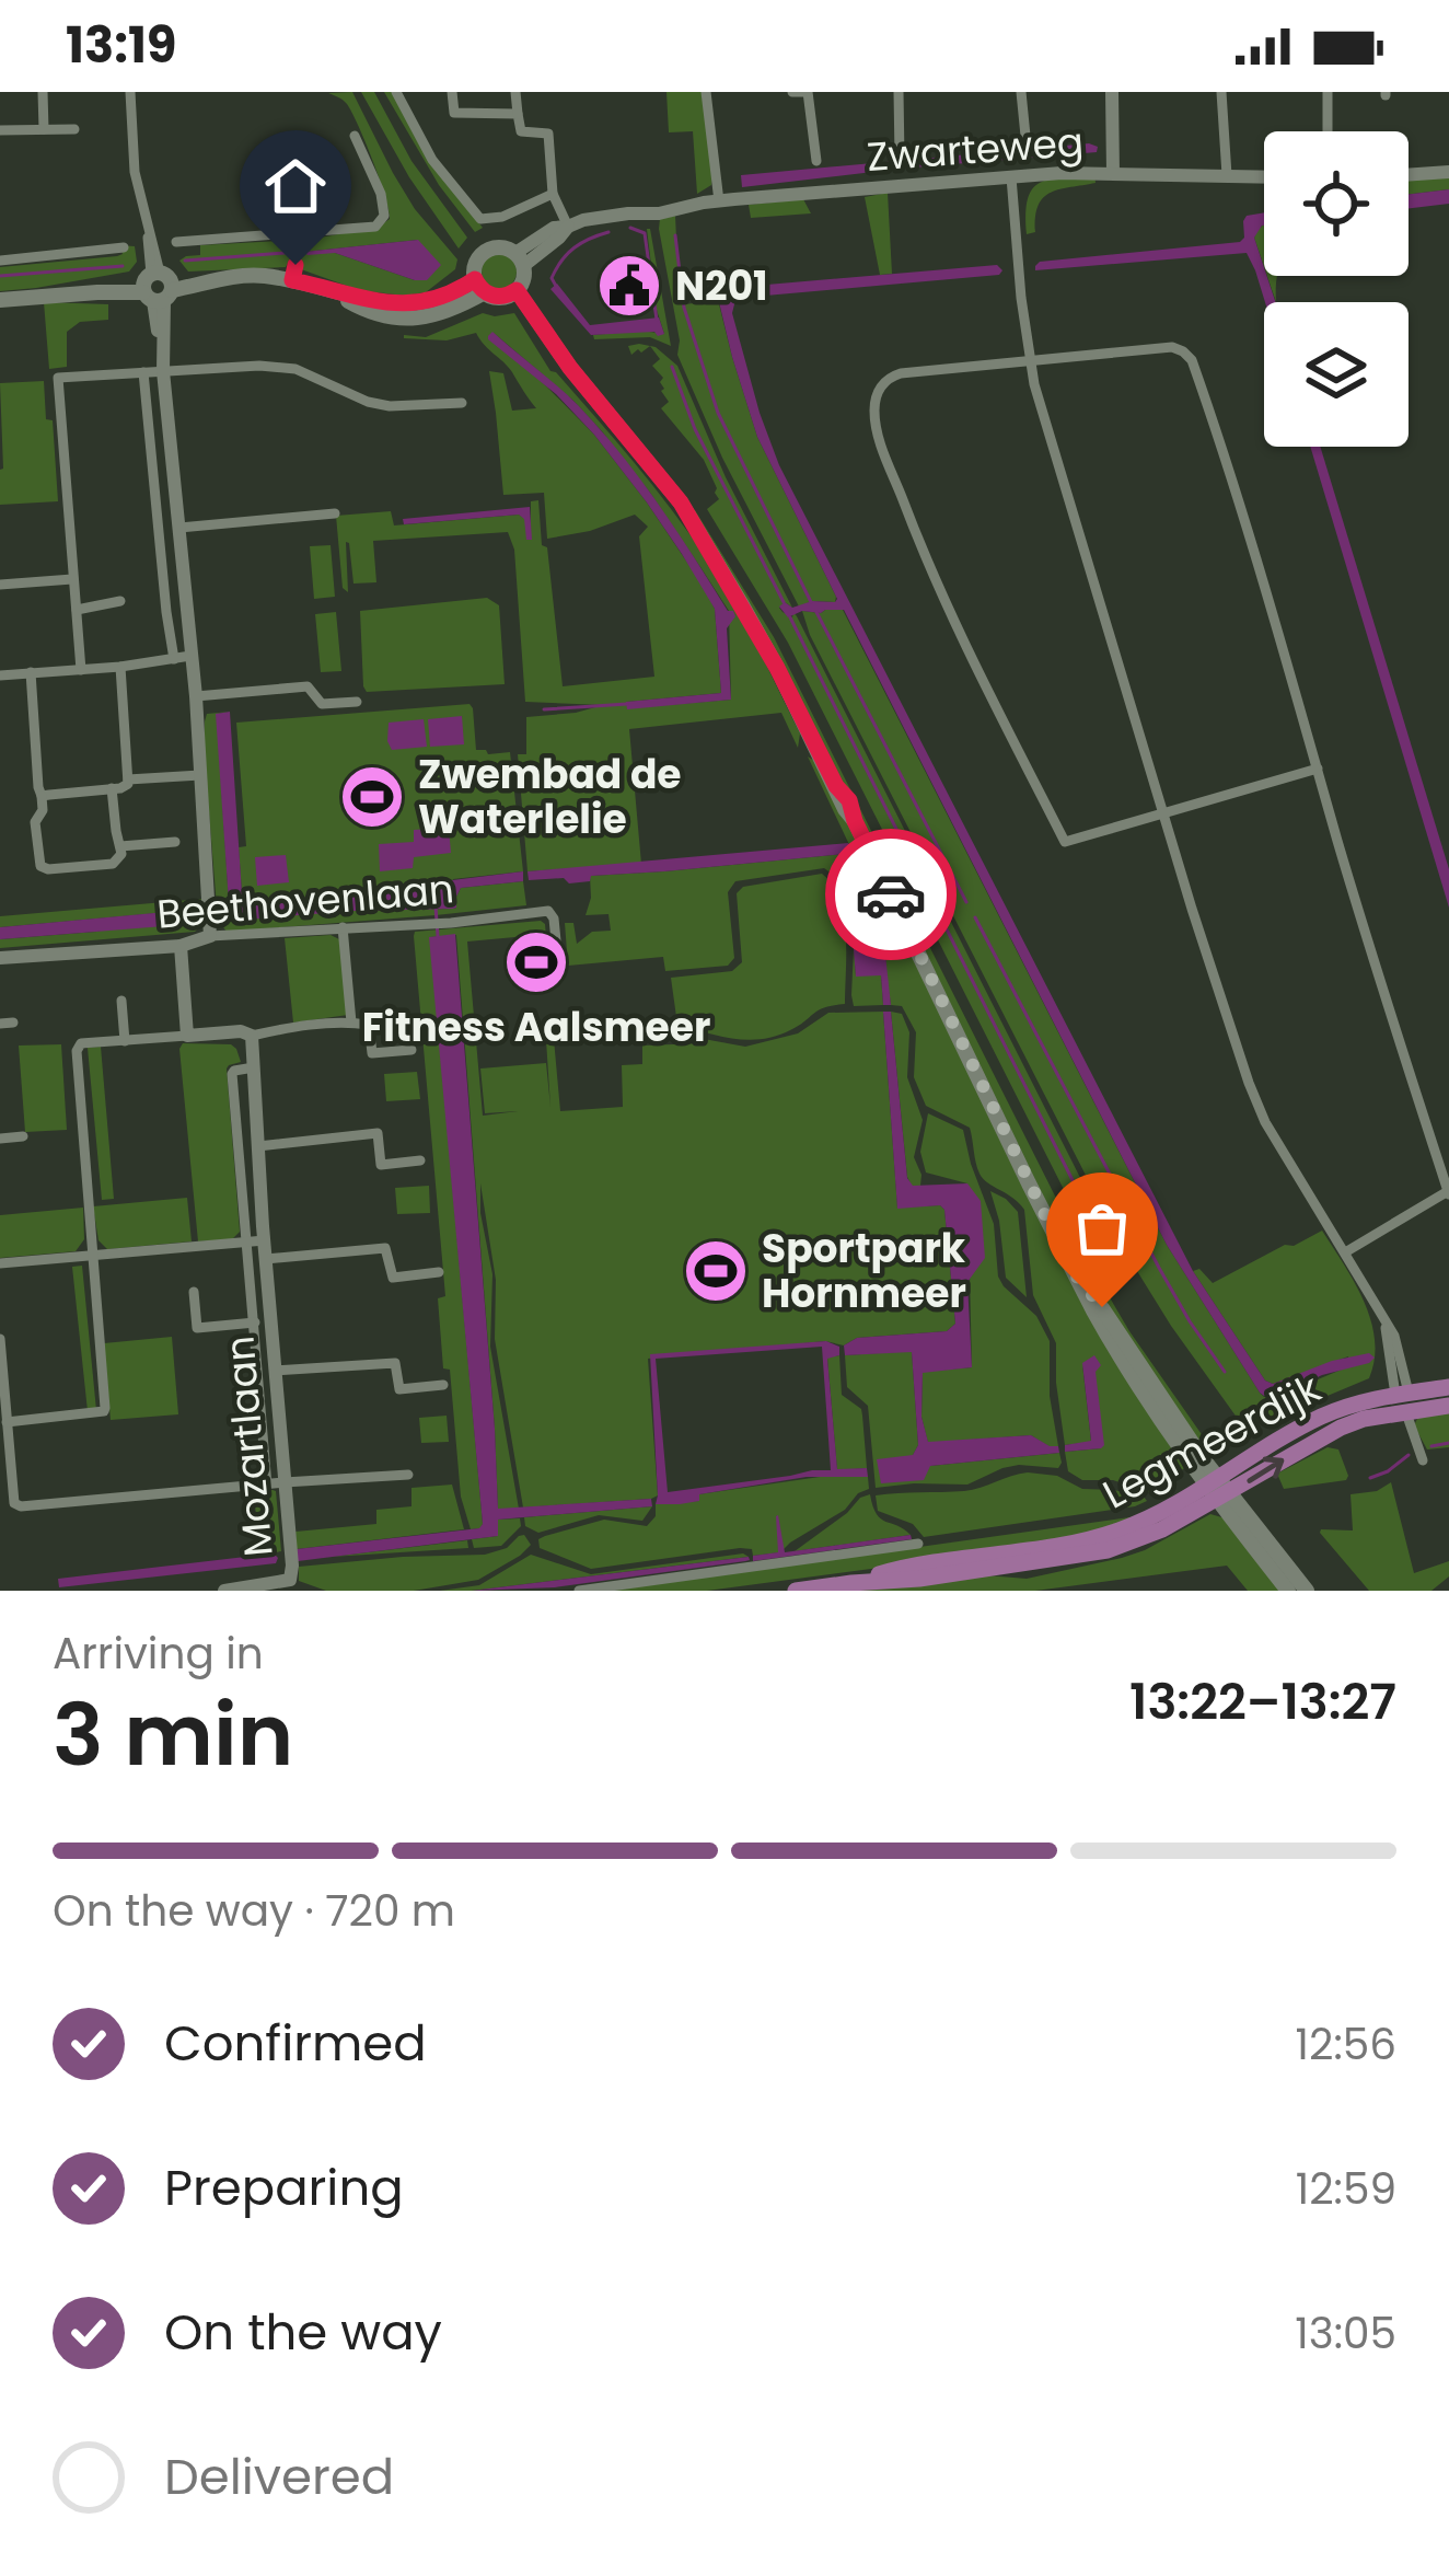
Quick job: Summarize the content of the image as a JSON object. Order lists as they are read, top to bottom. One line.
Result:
{"streets":{"main road":["Legmeerdijk"],"street":["Zwarteweg","Beethovenlaan","Mozartlaan"]},"places":{"public building":["N201"],"sports":["Zwembad de Waterlelie","Fitness Aalsmeer","Sportpark Hornmeer"]},"page":{"status":"13:19","heading":["3 min","Arriving in","13:22–13:27"],"bar":"On the way · 720 m","list":[["Confirmed","12:56"],["Preparing","12:59"],["On the way","13:05"],"Delivered"]}}
